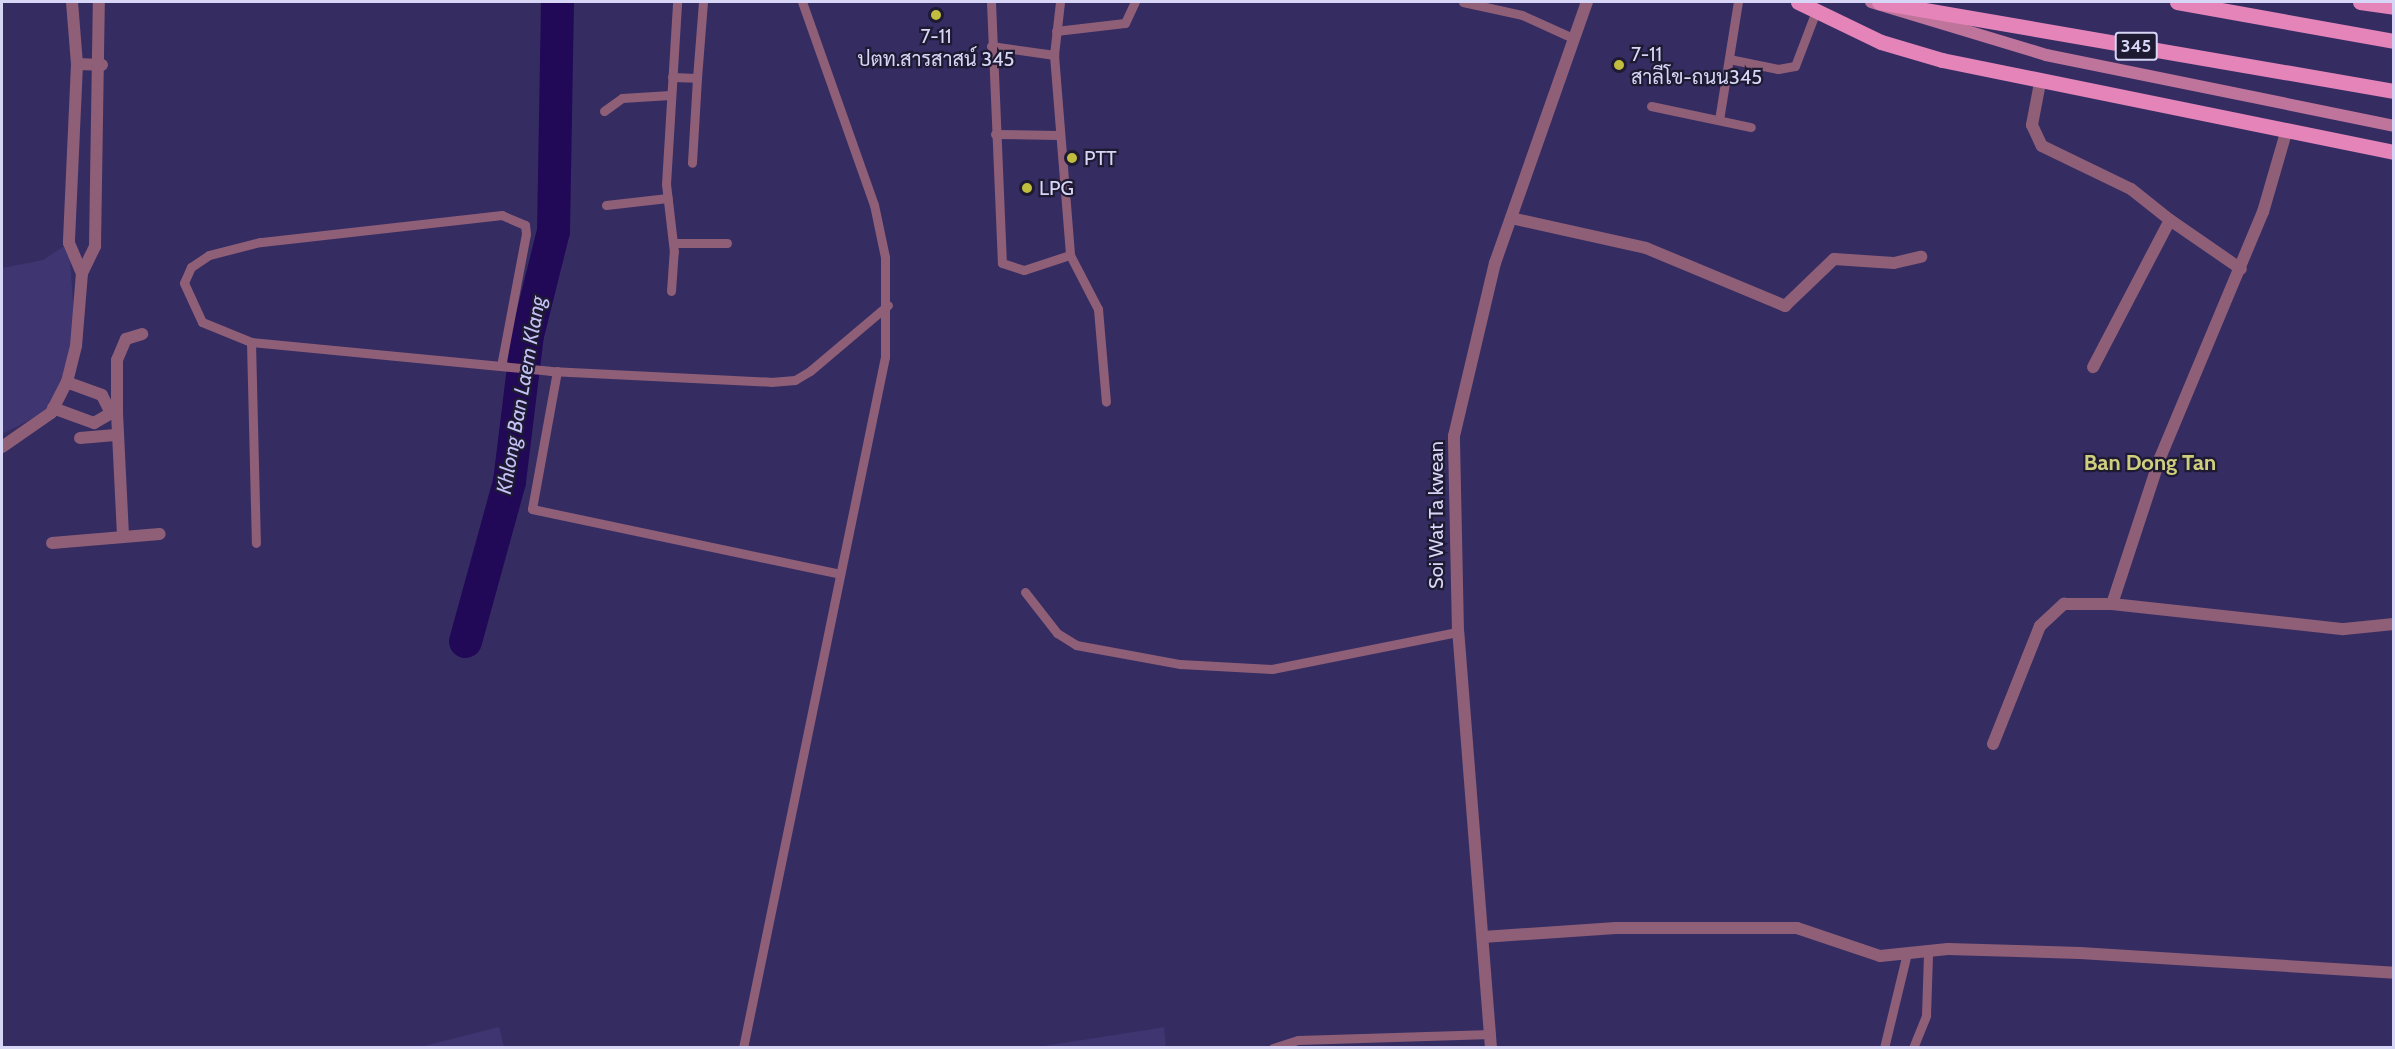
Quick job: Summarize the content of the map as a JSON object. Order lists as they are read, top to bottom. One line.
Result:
{"streets":{"main road":["345"],"street":["Soi Wat Ta kwean"]},"districts":["Ban Dong Tan"],"water":["Khlong Ban Laem Klang"],"places":["7-11 ปตท.สารสาสน์ 345","7-11 สาลีโข-ถนน345","PTT","LPG"]}
